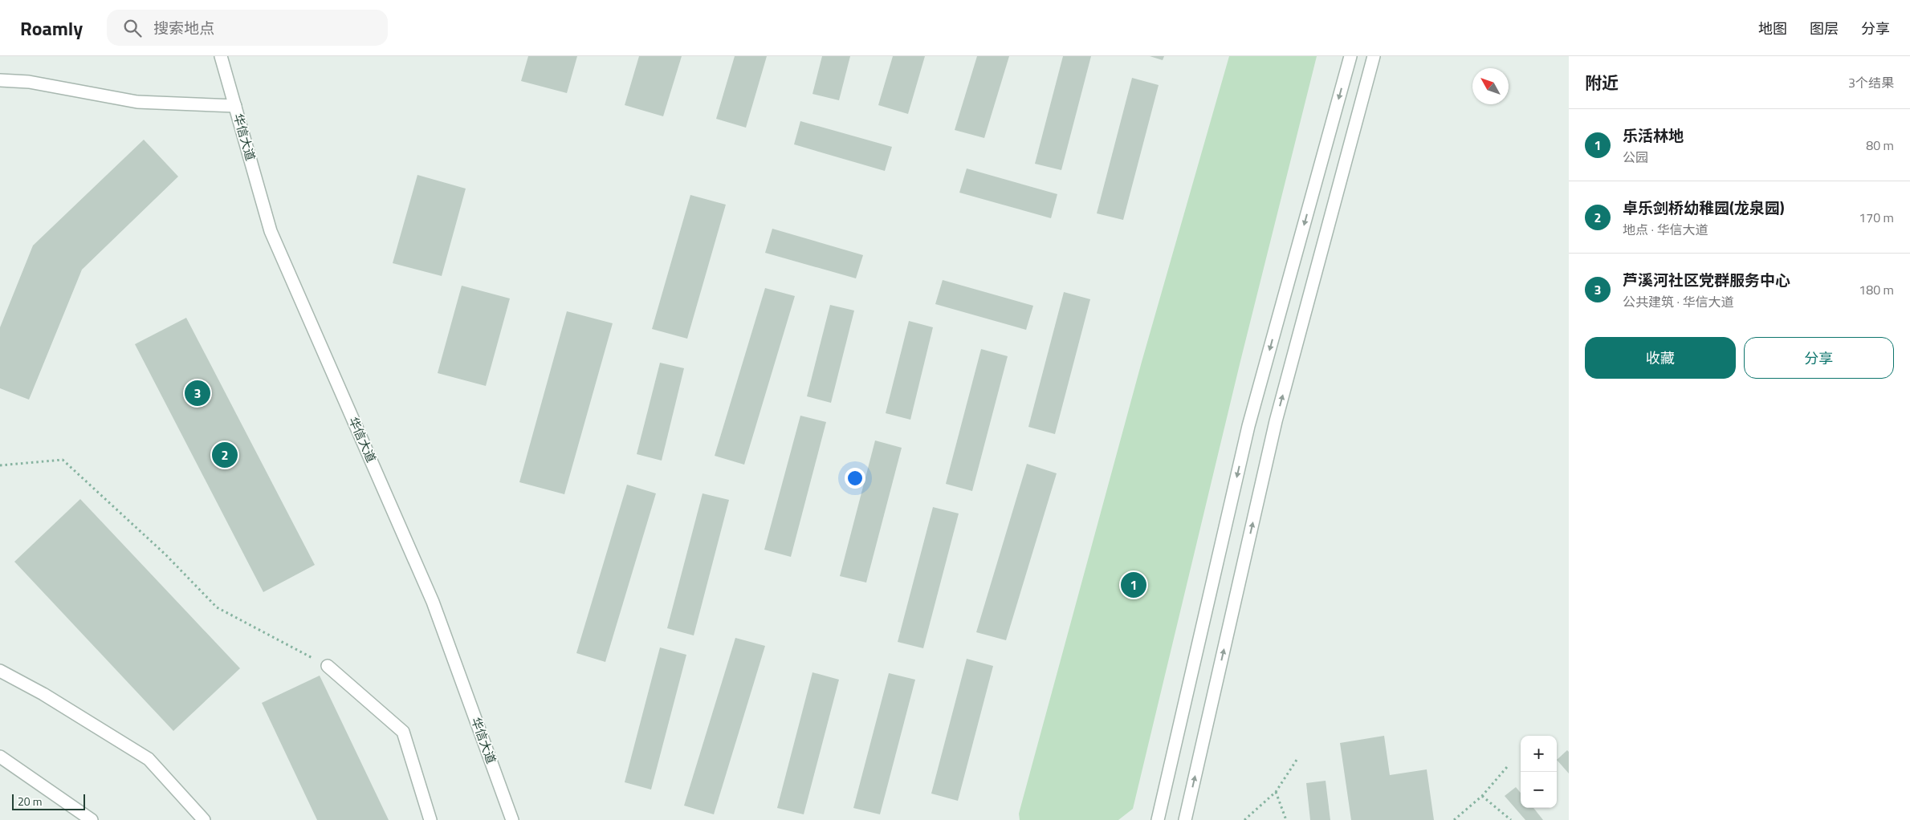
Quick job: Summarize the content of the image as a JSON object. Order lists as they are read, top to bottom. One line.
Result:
{"streets":{"street":["华信大道"]},"scale_bar":"20 m","north":"top left","page":{"header":"Roamly","search":"搜索地点","nav":["地图","图层","分享"],"heading":["附近","3个结果"],"list":[{"mark":"1","name":"乐活林地","note":"公园","value":"80 m"},{"mark":"2","name":"卓乐剑桥幼稚园(龙泉园)","note":"地点 · 华信大道","value":"170 m"},{"mark":"3","name":"芦溪河社区党群服务中心","note":"公共建筑 · 华信大道","value":"180 m"}],"buttons":["收藏","分享"],"pins":["3","2","1"],"map_buttons":["+","−"],"scale":"20 m"}}
